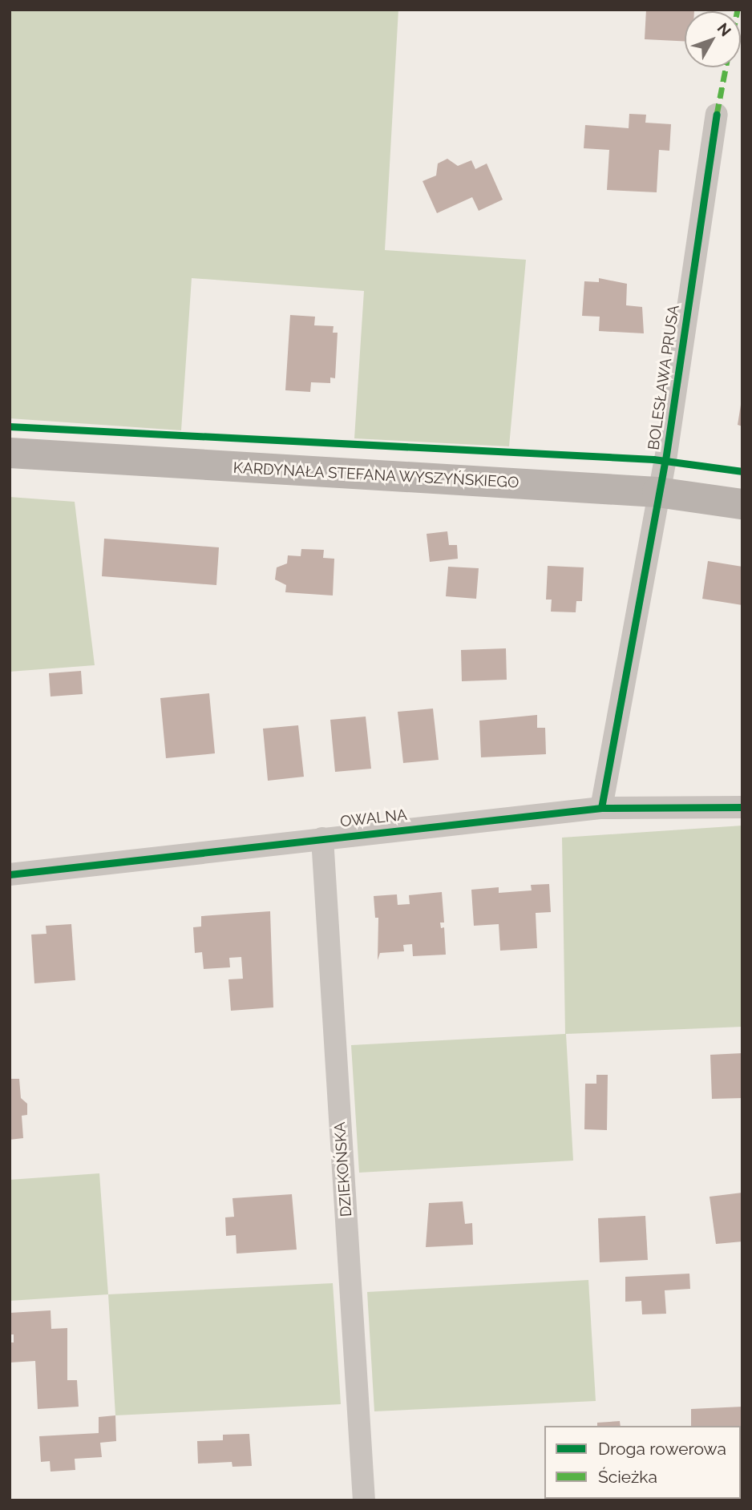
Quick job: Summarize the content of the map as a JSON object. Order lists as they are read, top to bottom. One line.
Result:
{"streets":{"main road":["KARDYNAŁA STEFANA WYSZYŃSKIEGO"],"street":["BOLESŁAWA PRUSA","OWALNA","DZIEKOŃSKA"]},"crossings":[["BOLESŁAWA PRUSA","KARDYNAŁA STEFANA WYSZYŃSKIEGO"],["BOLESŁAWA PRUSA","OWALNA"],["OWALNA","DZIEKOŃSKA"]],"legend":["Droga rowerowa","Ścieżka"],"north":"top right"}
